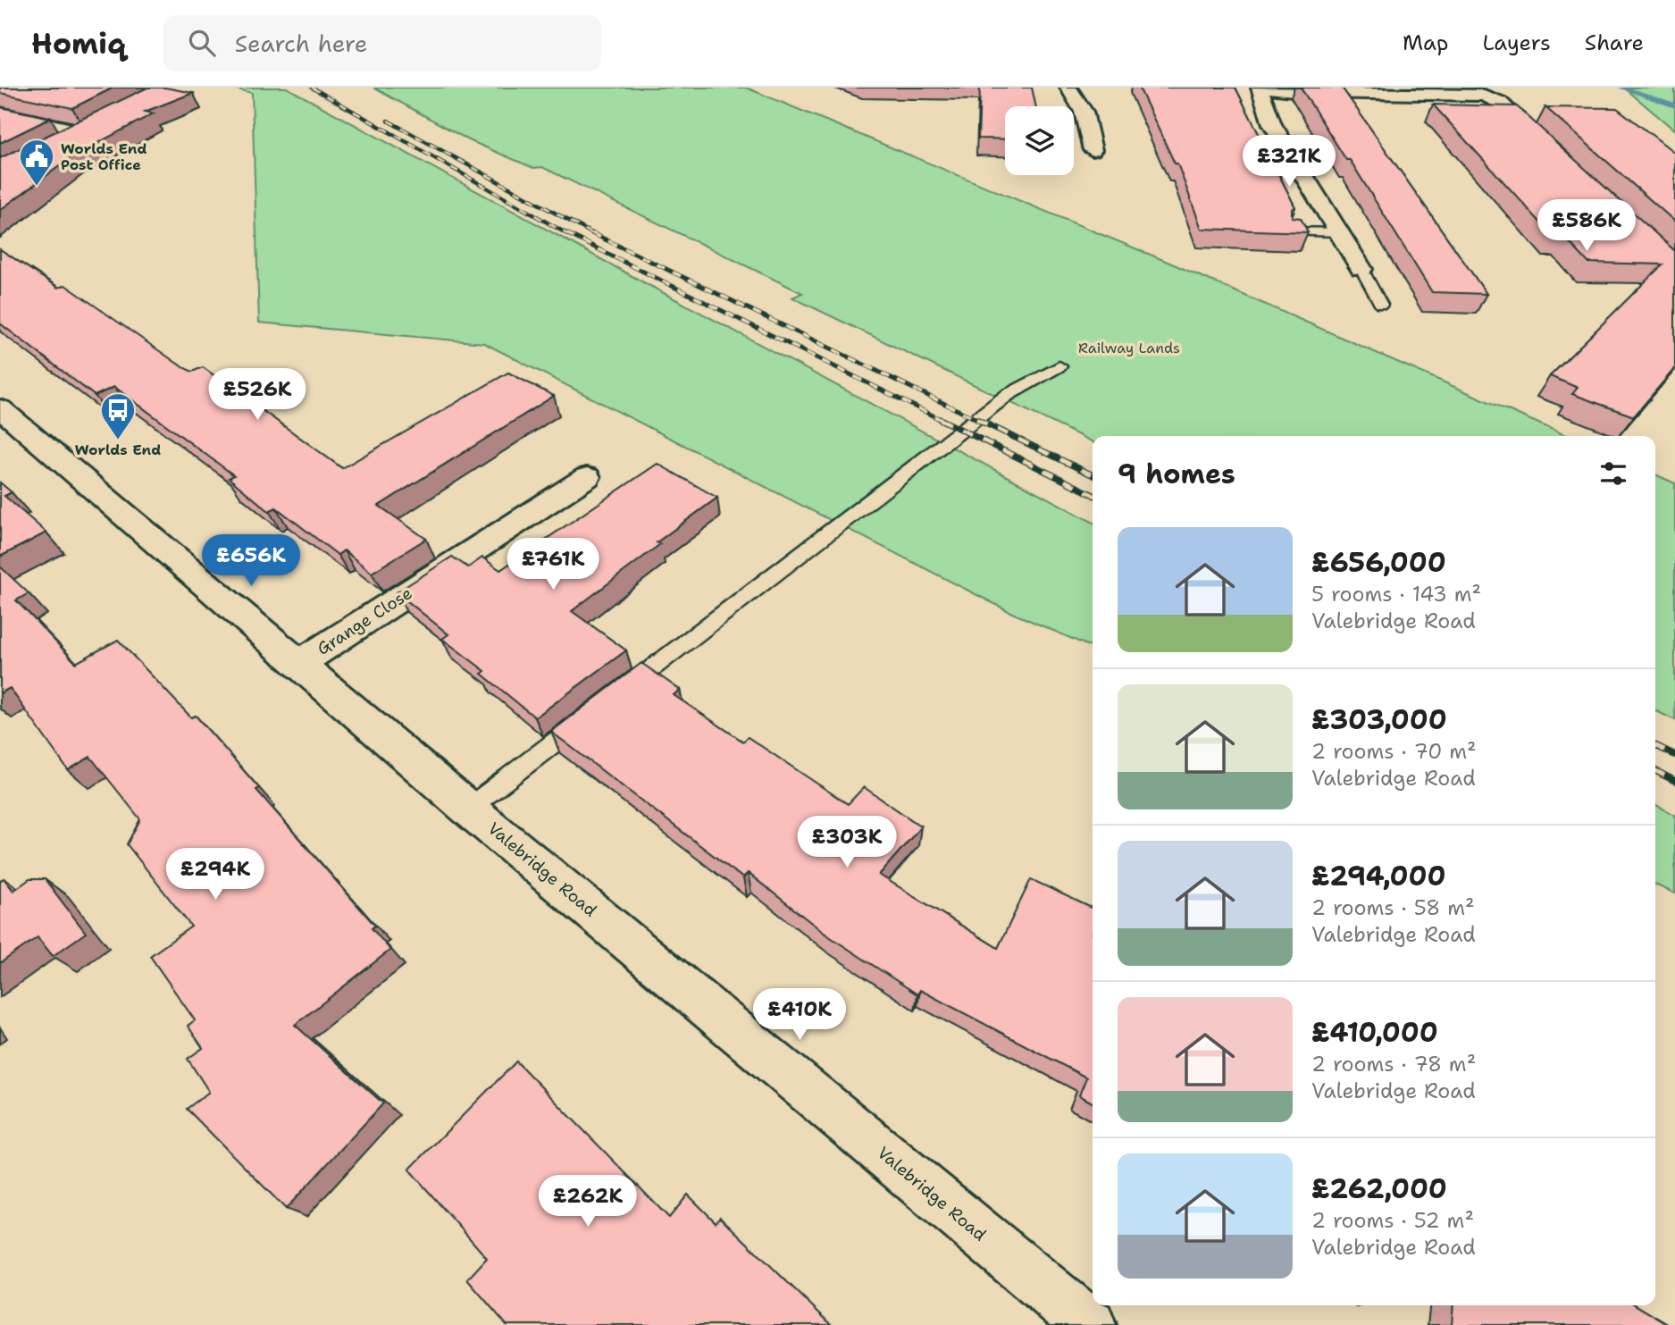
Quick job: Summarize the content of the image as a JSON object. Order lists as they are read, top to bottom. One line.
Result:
{"streets":{"street":["Grange Close","Valebridge Road"]},"crossings":[["Grange Close","Valebridge Road"]],"parks":["Railway Lands"],"places":{"public building":["Worlds End Post Office"],"bus stop":["Worlds End"]},"page":{"header":"Homiq","search":"Search here","nav":["Map","Layers","Share"],"price":["£321K","£586K","£526K","£656K","£761K","£303K","£294K","£410K","£262K"],"heading":"9 homes","list":[{"name":"£656,000","note":"5 rooms · 143 m² · Valebridge Road"},{"name":"£303,000","note":"2 rooms · 70 m² · Valebridge Road"},{"name":"£294,000","note":"2 rooms · 58 m² · Valebridge Road"},{"name":"£410,000","note":"2 rooms · 78 m² · Valebridge Road"},{"name":"£262,000","note":"2 rooms · 52 m² · Valebridge Road"}]}}
